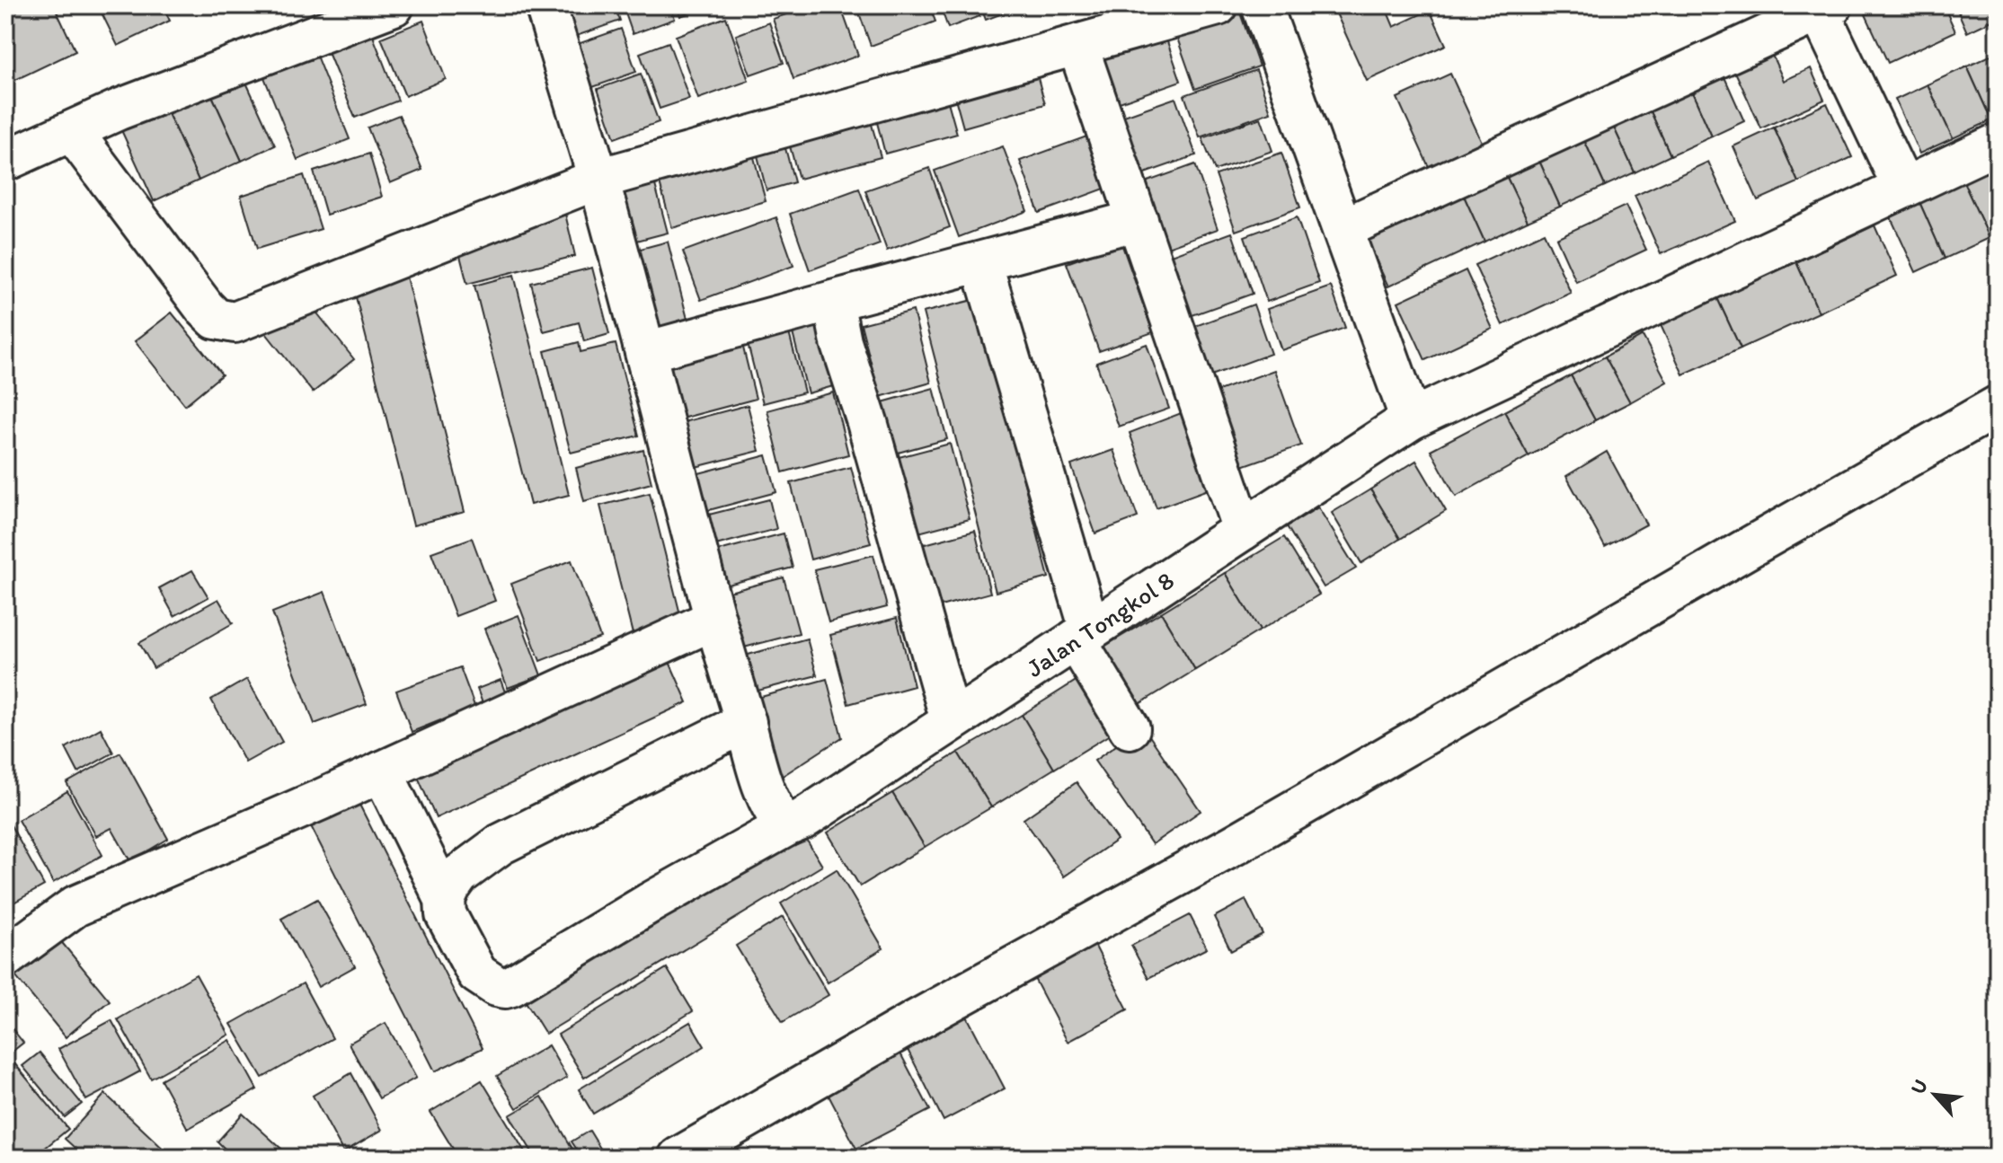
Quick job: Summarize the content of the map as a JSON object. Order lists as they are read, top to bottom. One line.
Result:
{"streets":{"street":["Jalan Tongkol 8"]},"north":"top left"}
